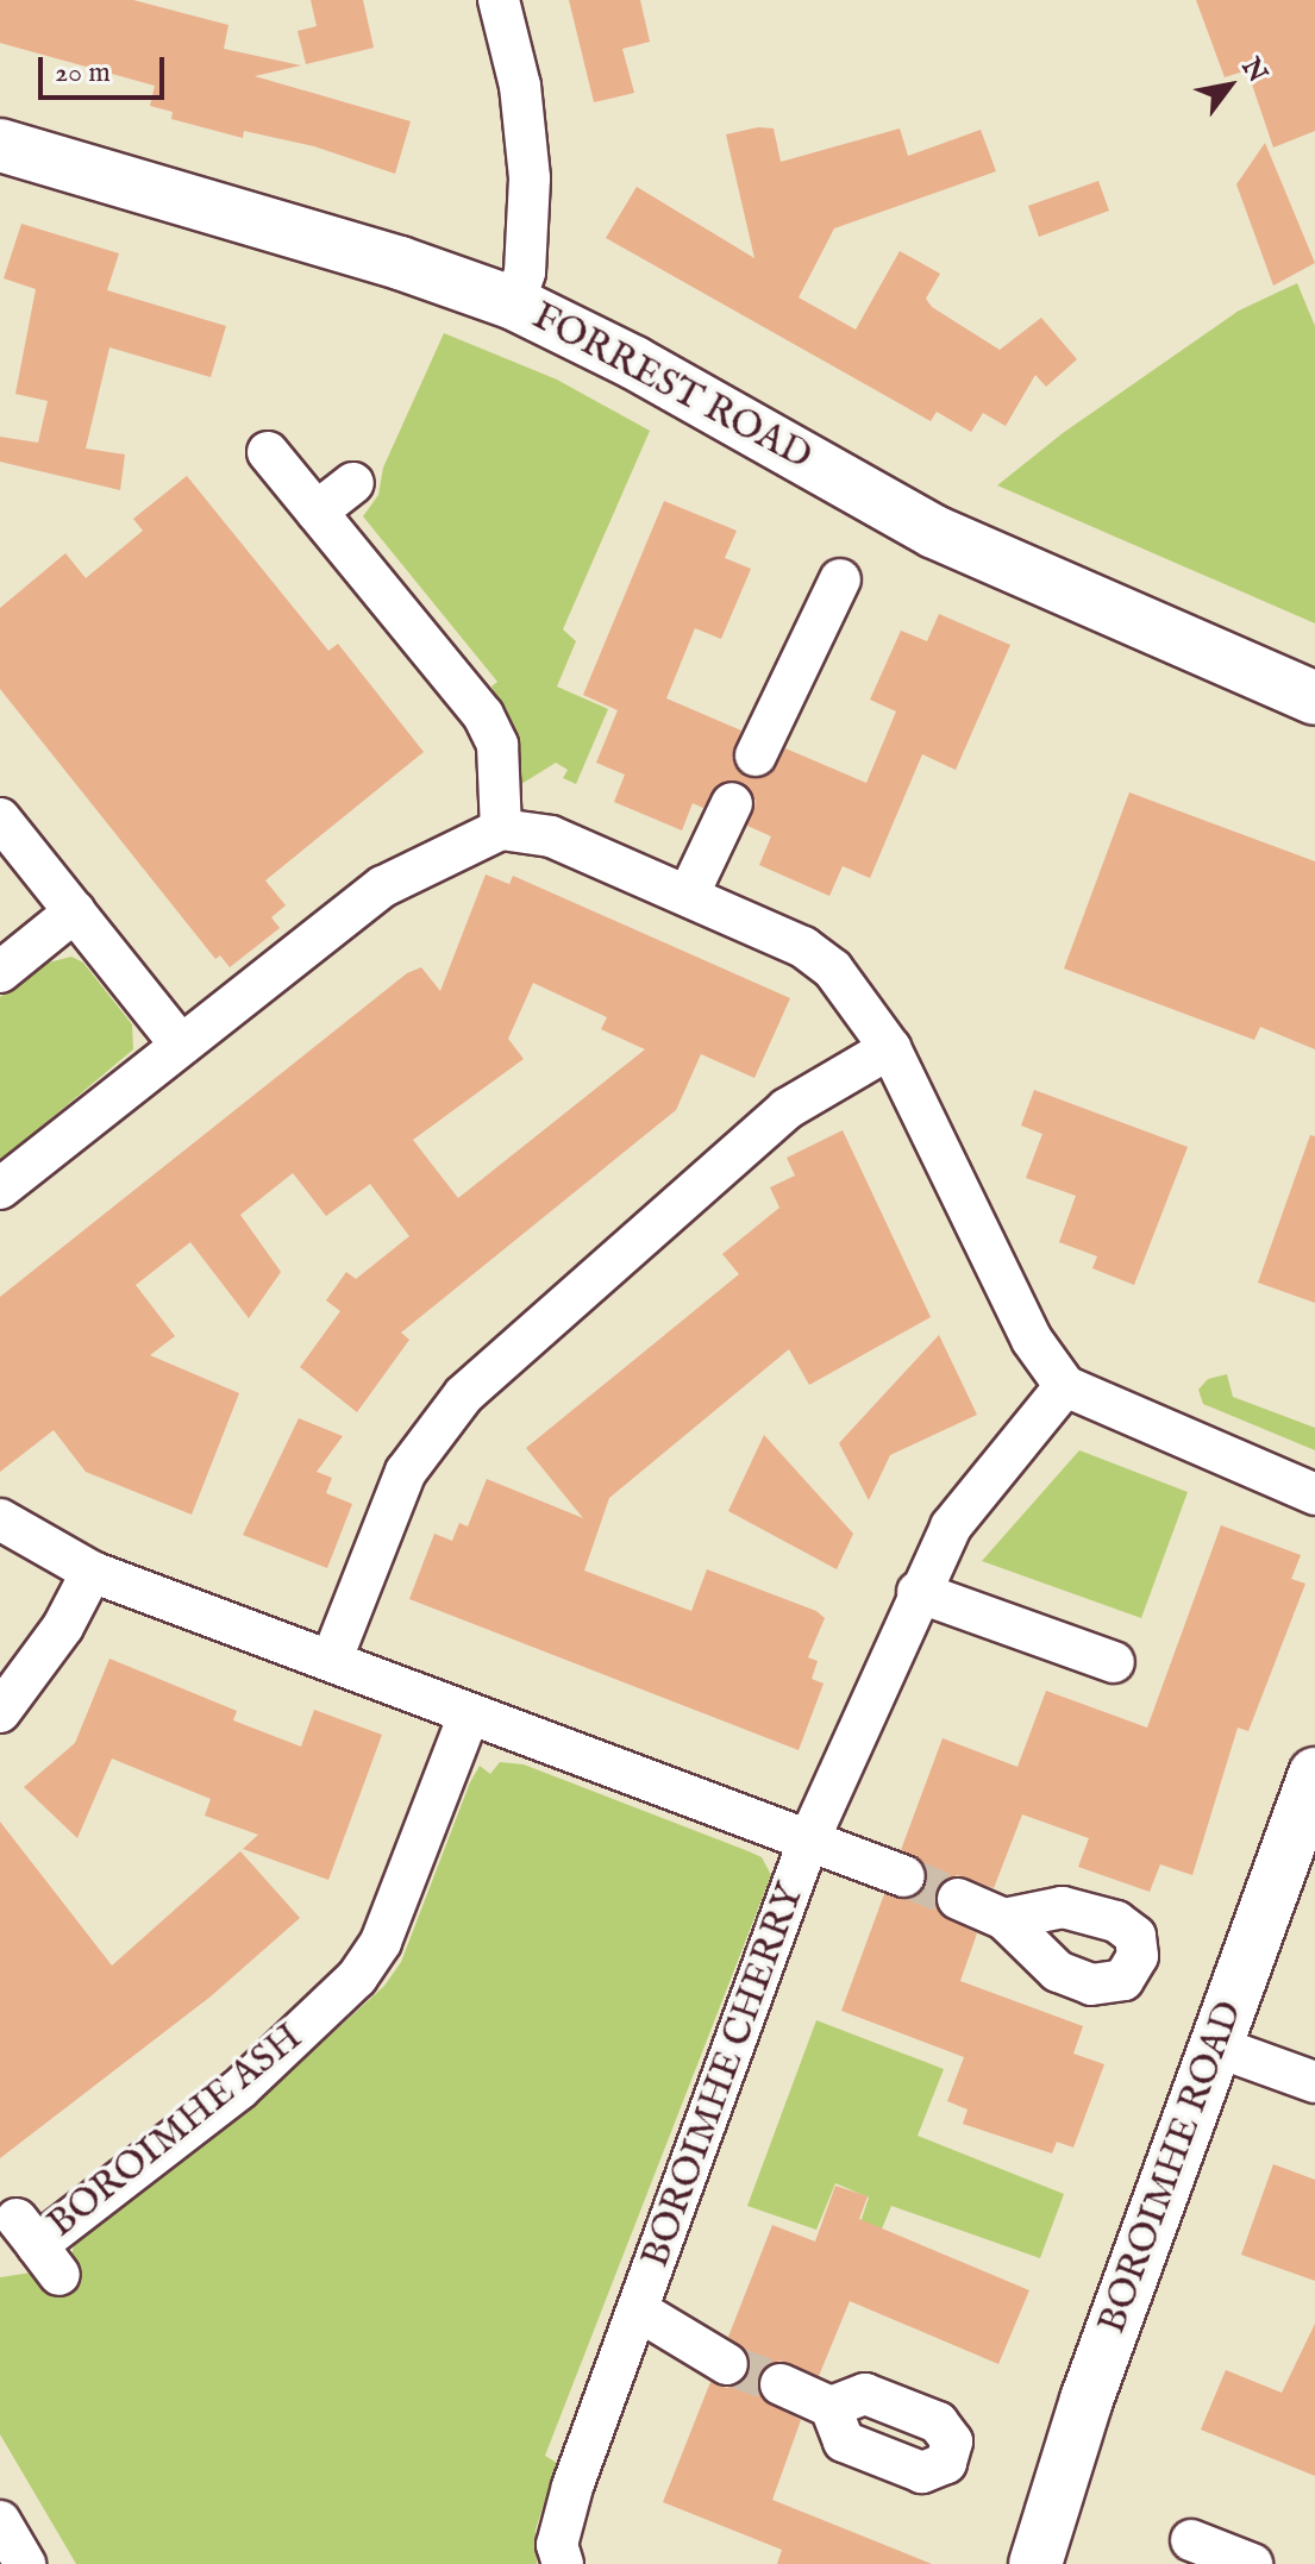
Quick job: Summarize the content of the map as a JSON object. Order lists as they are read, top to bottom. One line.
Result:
{"streets":{"street":["FORREST ROAD","BOROIMHE CHERRY","BOROIMHE ASH","BOROIMHE ROAD"]},"scale_bar":"20 m","north":"top right"}
